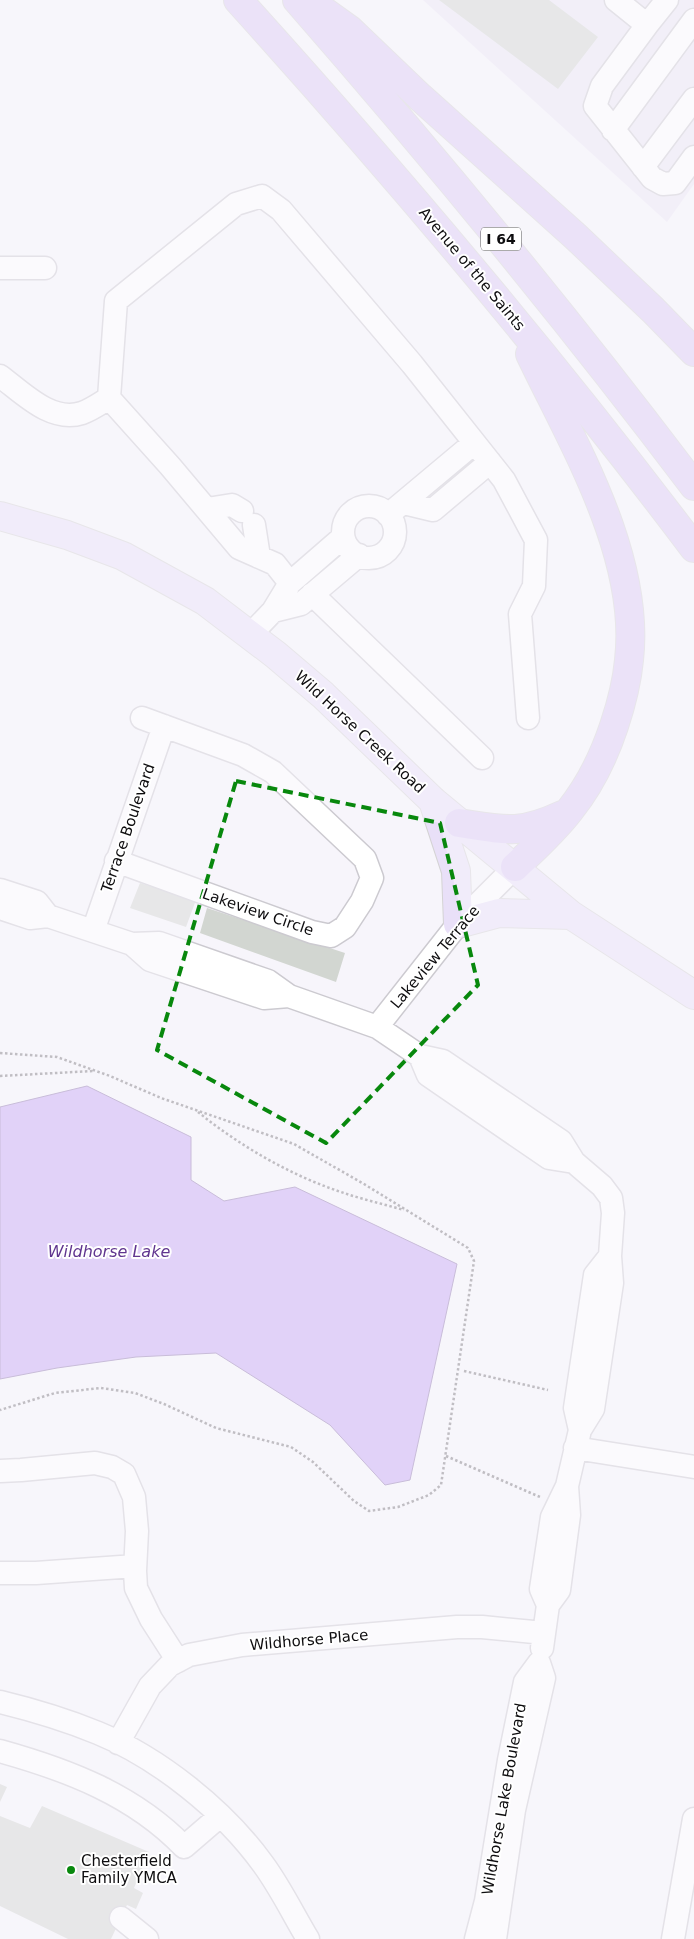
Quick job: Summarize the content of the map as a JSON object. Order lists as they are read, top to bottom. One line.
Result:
{"streets":{"highway":["I 64","Avenue of the Saints"],"main road":["Wild Horse Creek Road"],"street":["Terrace Boulevard","Lakeview Circle","Lakeview Terrace","Wildhorse Place","Wildhorse Lake Boulevard"]},"crossings":[["Wild Horse Creek Road","Lakeview Terrace"],["Terrace Boulevard","Lakeview Circle"],["Terrace Boulevard","Wildhorse Lake Boulevard"],["Lakeview Terrace","Wildhorse Lake Boulevard"],["Wildhorse Place","Wildhorse Lake Boulevard"]],"water":["Wildhorse Lake"],"places":["Chesterfield Family YMCA"]}
